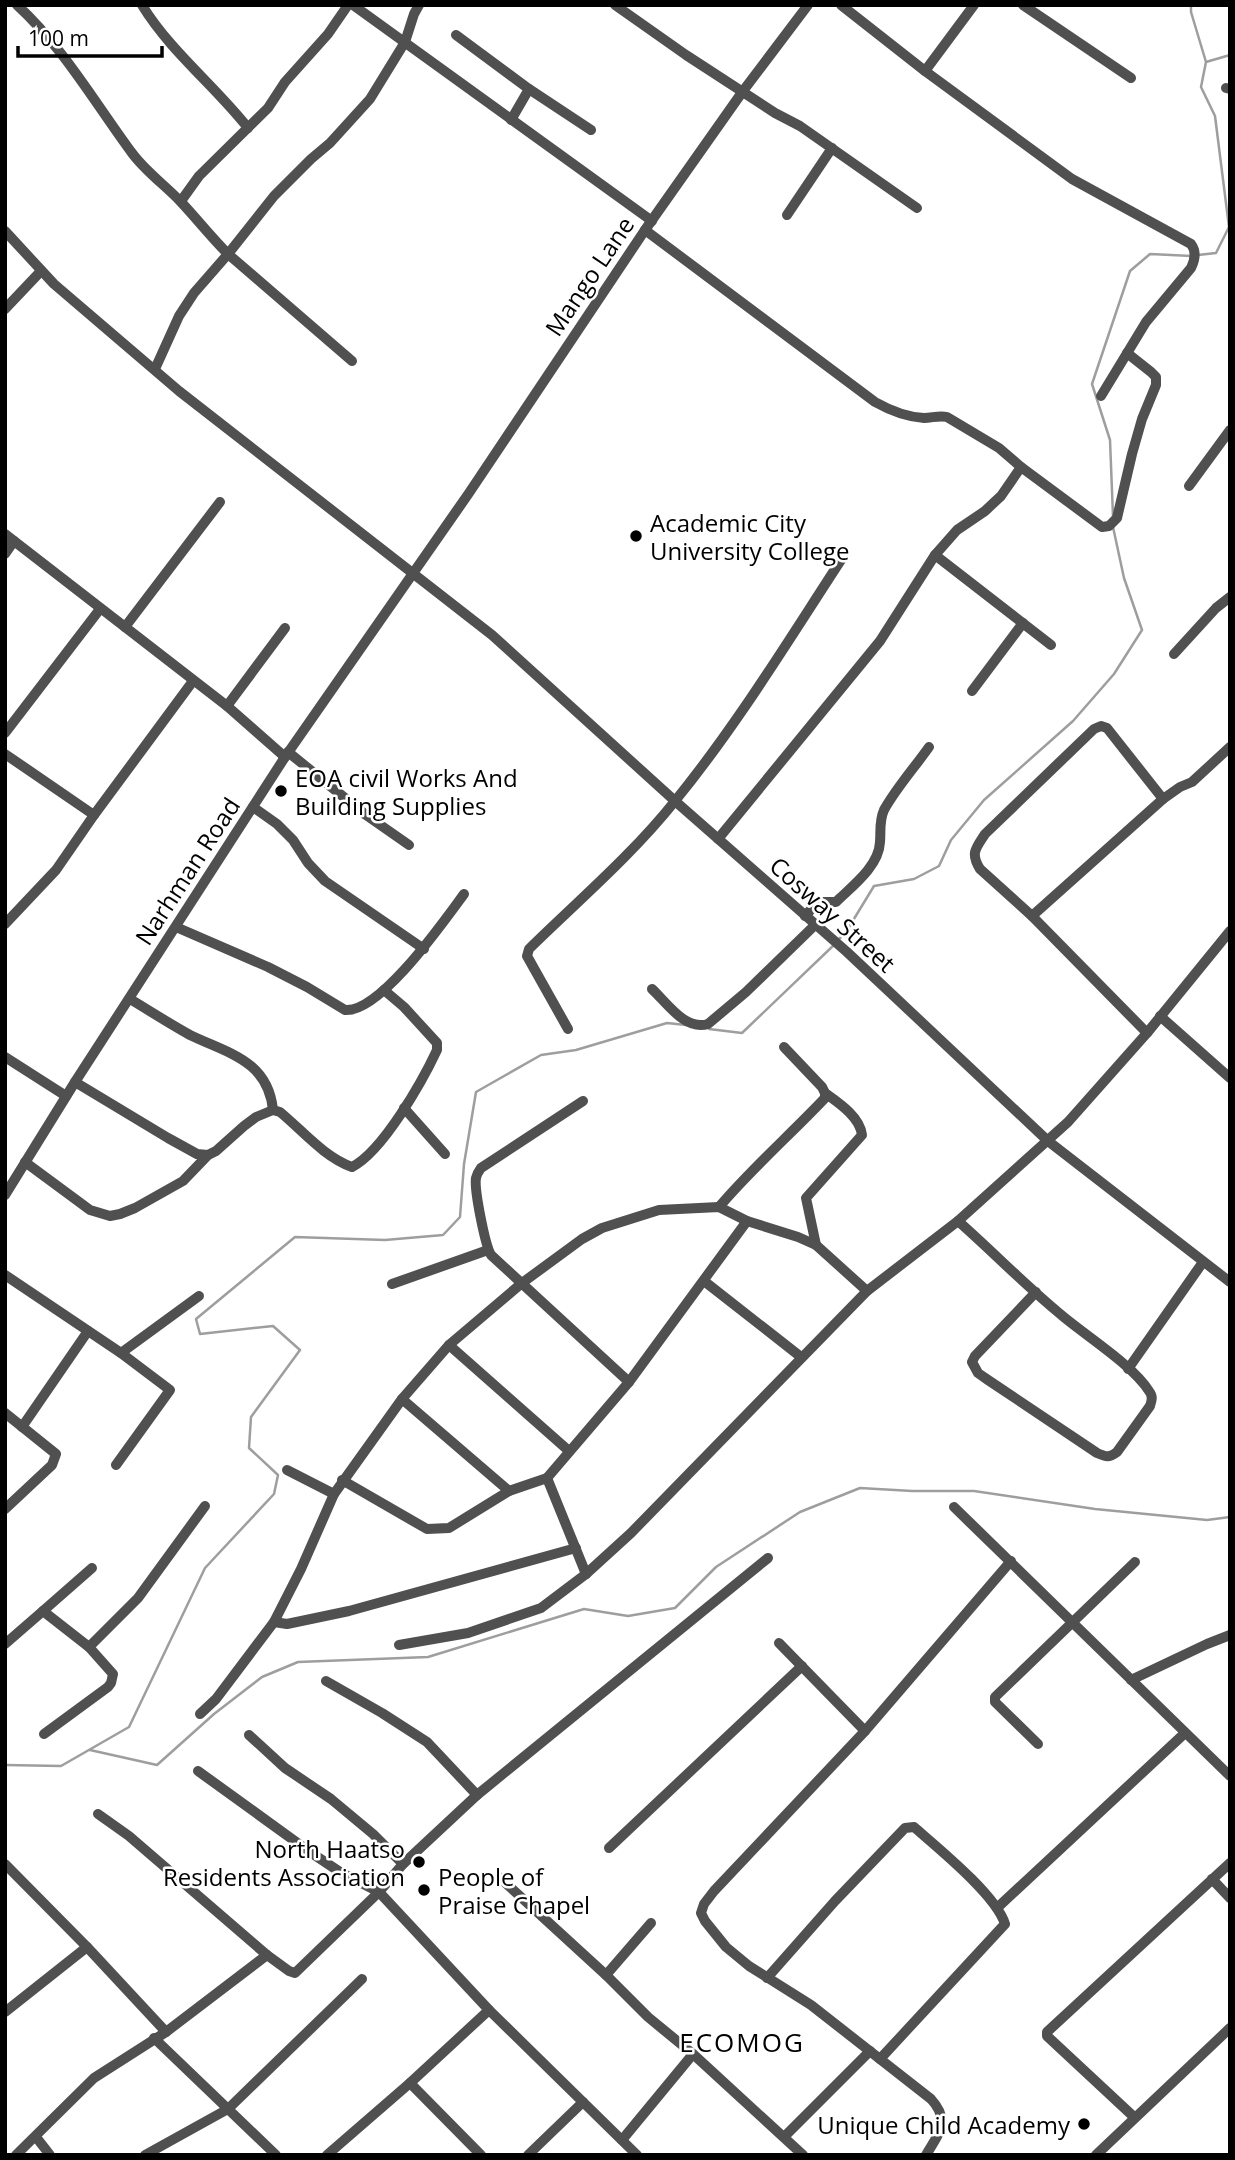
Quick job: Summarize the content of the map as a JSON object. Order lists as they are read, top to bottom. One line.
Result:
{"streets":{"street":["Mango Lane","Narhman Road","Cosway Street"]},"crossings":[["Mango Lane","Narhman Road"],["Mango Lane","Cosway Street"],["Narhman Road","Cosway Street"]],"districts":["ECOMOG"],"places":["Academic City University College","EOA civil Works And Building Supplies","North Haatso Residents Association","People of Praise Chapel","Unique Child Academy"],"scale_bar":"100 m"}
